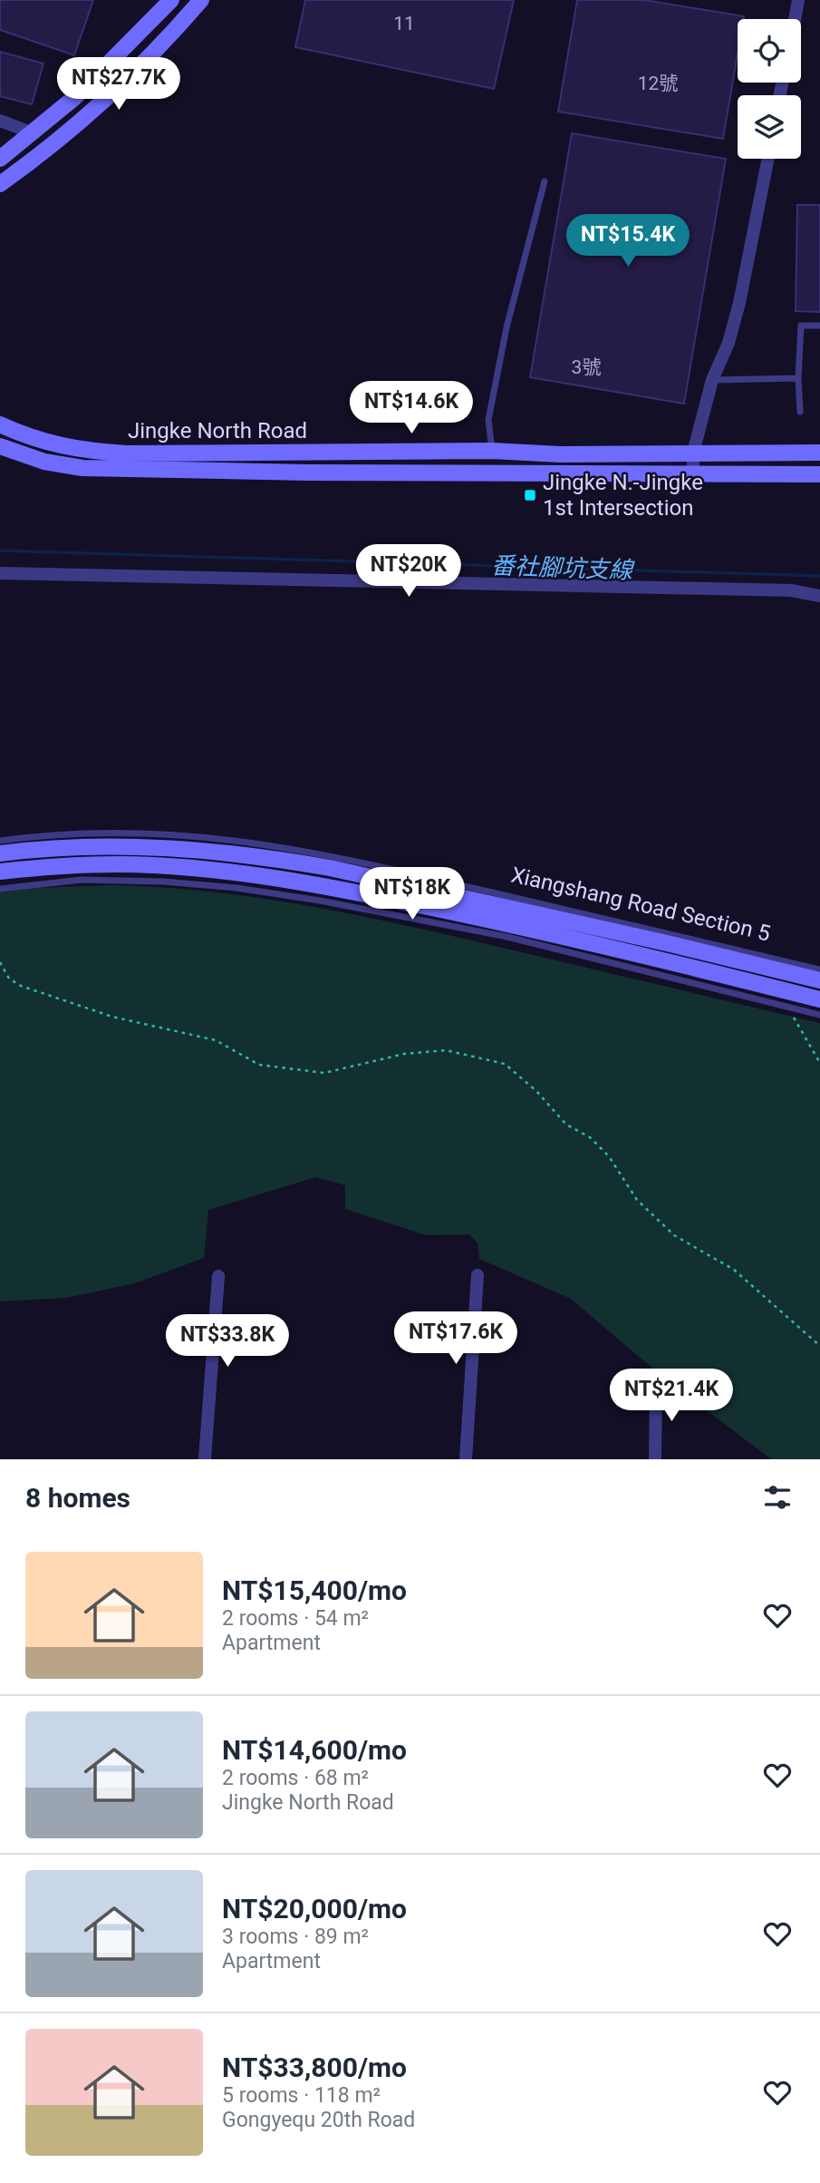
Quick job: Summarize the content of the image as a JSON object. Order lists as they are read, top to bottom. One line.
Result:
{"streets":{"street":["Jingke North Road","Xiangshang Road Section 5"]},"water":["番社腳坑支線"],"places":{"transit":["Jingke N.-Jingke 1st Intersection"]},"house_numbers":["11","12號","3號"],"page":{"price":["NT$27.7K","NT$15.4K","NT$14.6K","NT$20K","NT$18K","NT$17.6K","NT$33.8K","NT$21.4K"],"heading":"8 homes","list":[{"name":"NT$15,400/mo","note":"2 rooms · 54 m² · Apartment"},{"name":"NT$14,600/mo","note":"2 rooms · 68 m² · Jingke North Road"},{"name":"NT$20,000/mo","note":"3 rooms · 89 m² · Apartment"},{"name":"NT$33,800/mo","note":"5 rooms · 118 m² · Gongyequ 20th Road"}]}}
